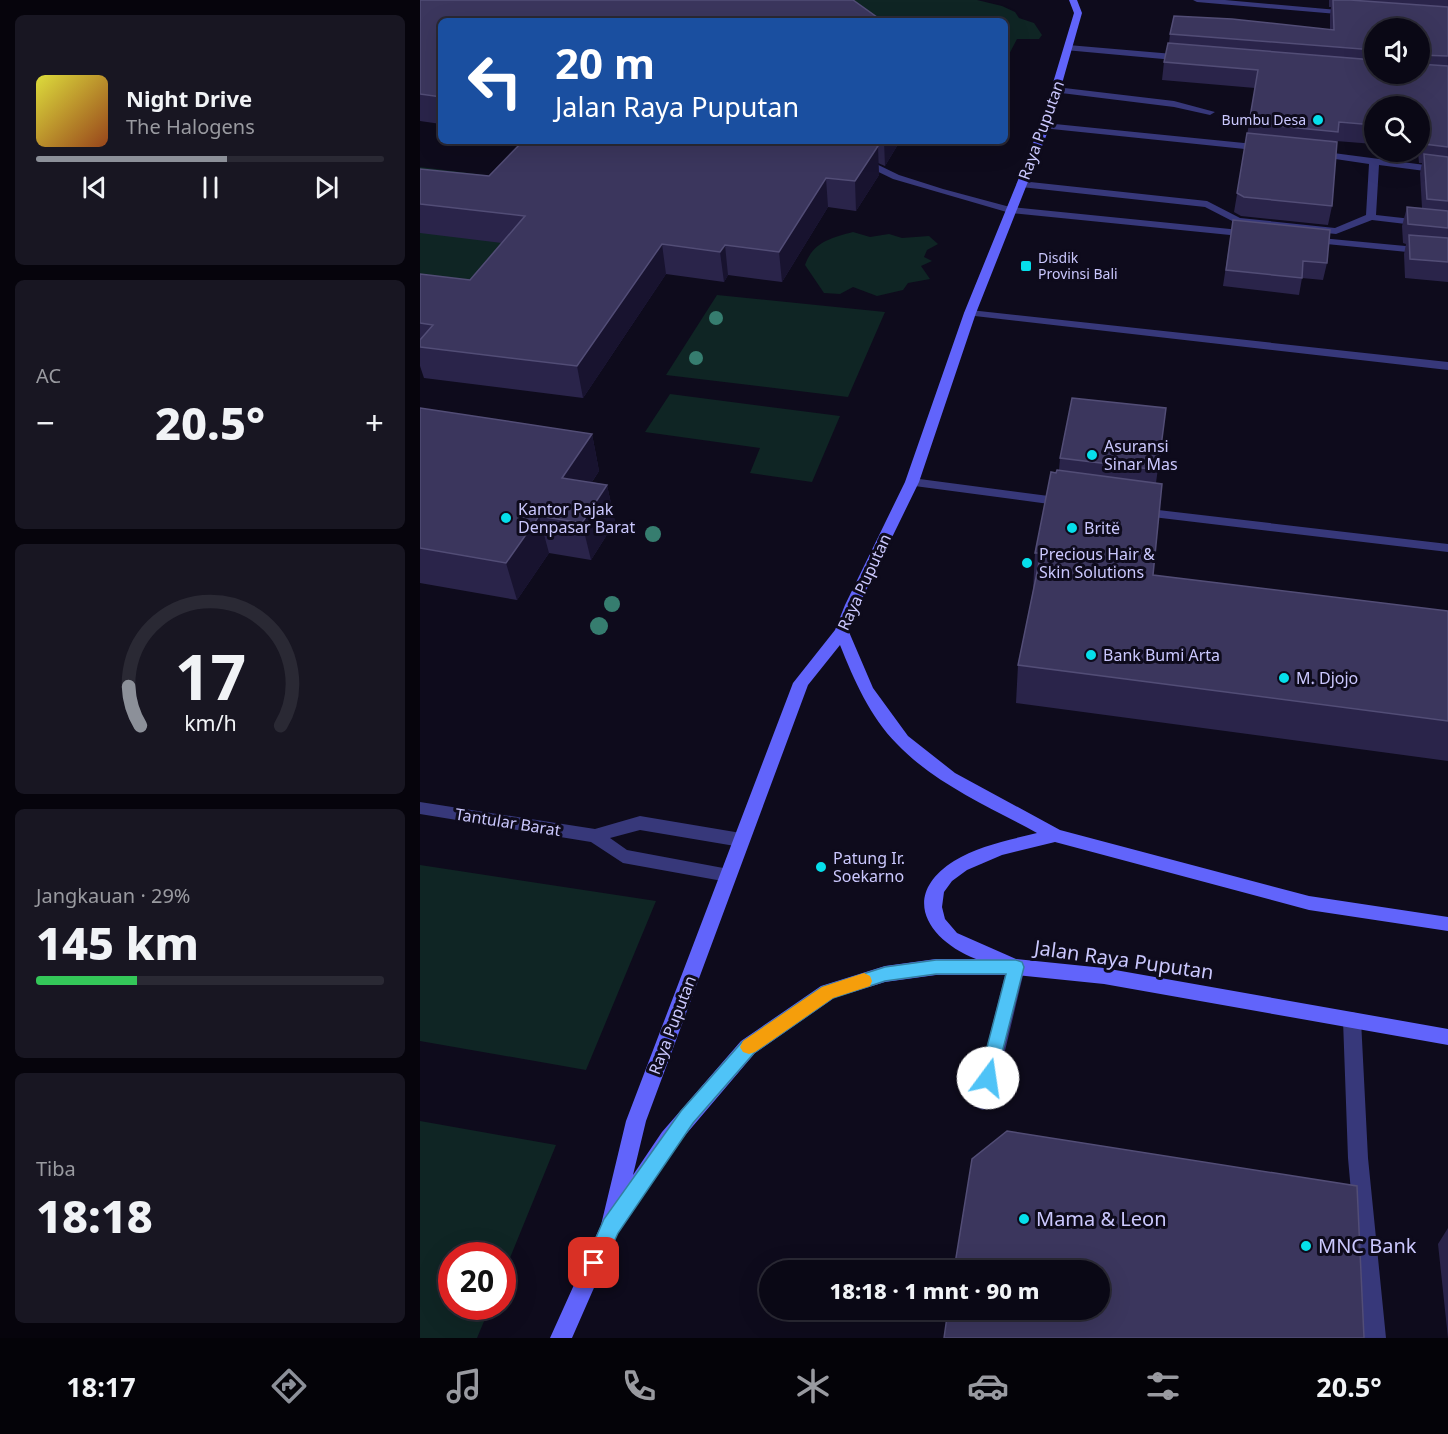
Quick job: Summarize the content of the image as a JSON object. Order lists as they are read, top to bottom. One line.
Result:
{"streets":{"main road":["Raya Puputan","Jalan Raya Puputan"],"street":["Tantular Barat"]},"crossings":[["Raya Puputan","Tantular Barat"],["Raya Puputan","Jalan Raya Puputan"]],"places":{"other":["Bumbu Desa","Asuransi Sinar Mas","Kantor Pajak Denpasar Barat","Britë","Precious Hair & Skin Solutions","Bank Bumi Arta","M. Djojo","Patung Ir. Soekarno","Mama & Leon","MNC Bank"],"transit":["Disdik Provinsi Bali"]},"page":{"turn":["20 m","Jalan Raya Puputan"],"song":["Night Drive","The Halogens"],"tile":["AC",["Jangkauan · 29%","145 km"],["Tiba","18:18"]],"heat":["−","20.5°","+"],"limit":"20","trip":"18:18 · 1 mnt · 90 m","tabs":["18:17","20.5°"],"gauge":["17","km/h"]}}
